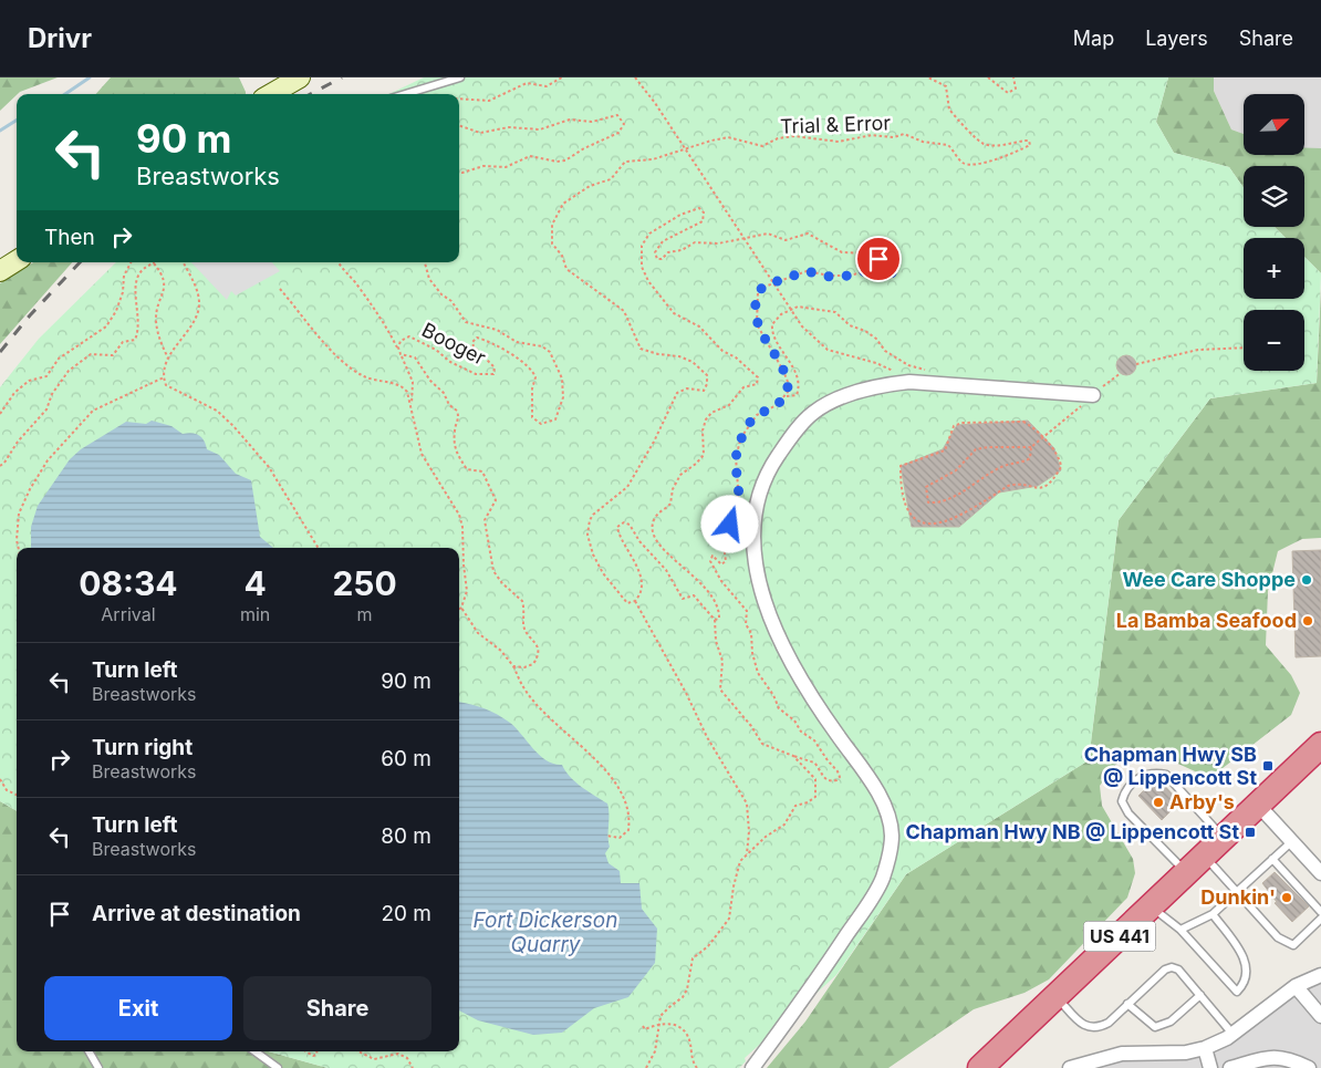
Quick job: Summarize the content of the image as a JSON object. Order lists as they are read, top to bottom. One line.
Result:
{"streets":{"highway":["US 441"],"path":["Trial & Error","Booger"]},"water":["Fort Dickerson Quarry"],"places":{"other":["Wee Care Shoppe","La Bamba Seafood","Arby's","Dunkin'"],"transit":["Chapman Hwy SB @ Lippencott St","Chapman Hwy NB @ Lippencott St"]},"north":"top right","page":{"header":"Drivr","nav":["Map","Layers","Share"],"map_buttons":["+","−"],"turn":["90 m","Breastworks"],"then":"Then","eta":["08:34","Arrival","4","min","250","m"],"list":[{"name":"Turn left","note":"Breastworks","value":"90 m"},{"name":"Turn right","note":"Breastworks","value":"60 m"},{"name":"Turn left","note":"Breastworks","value":"80 m"},{"name":"Arrive at destination","value":"20 m"}],"buttons":["Exit","Share"]}}
